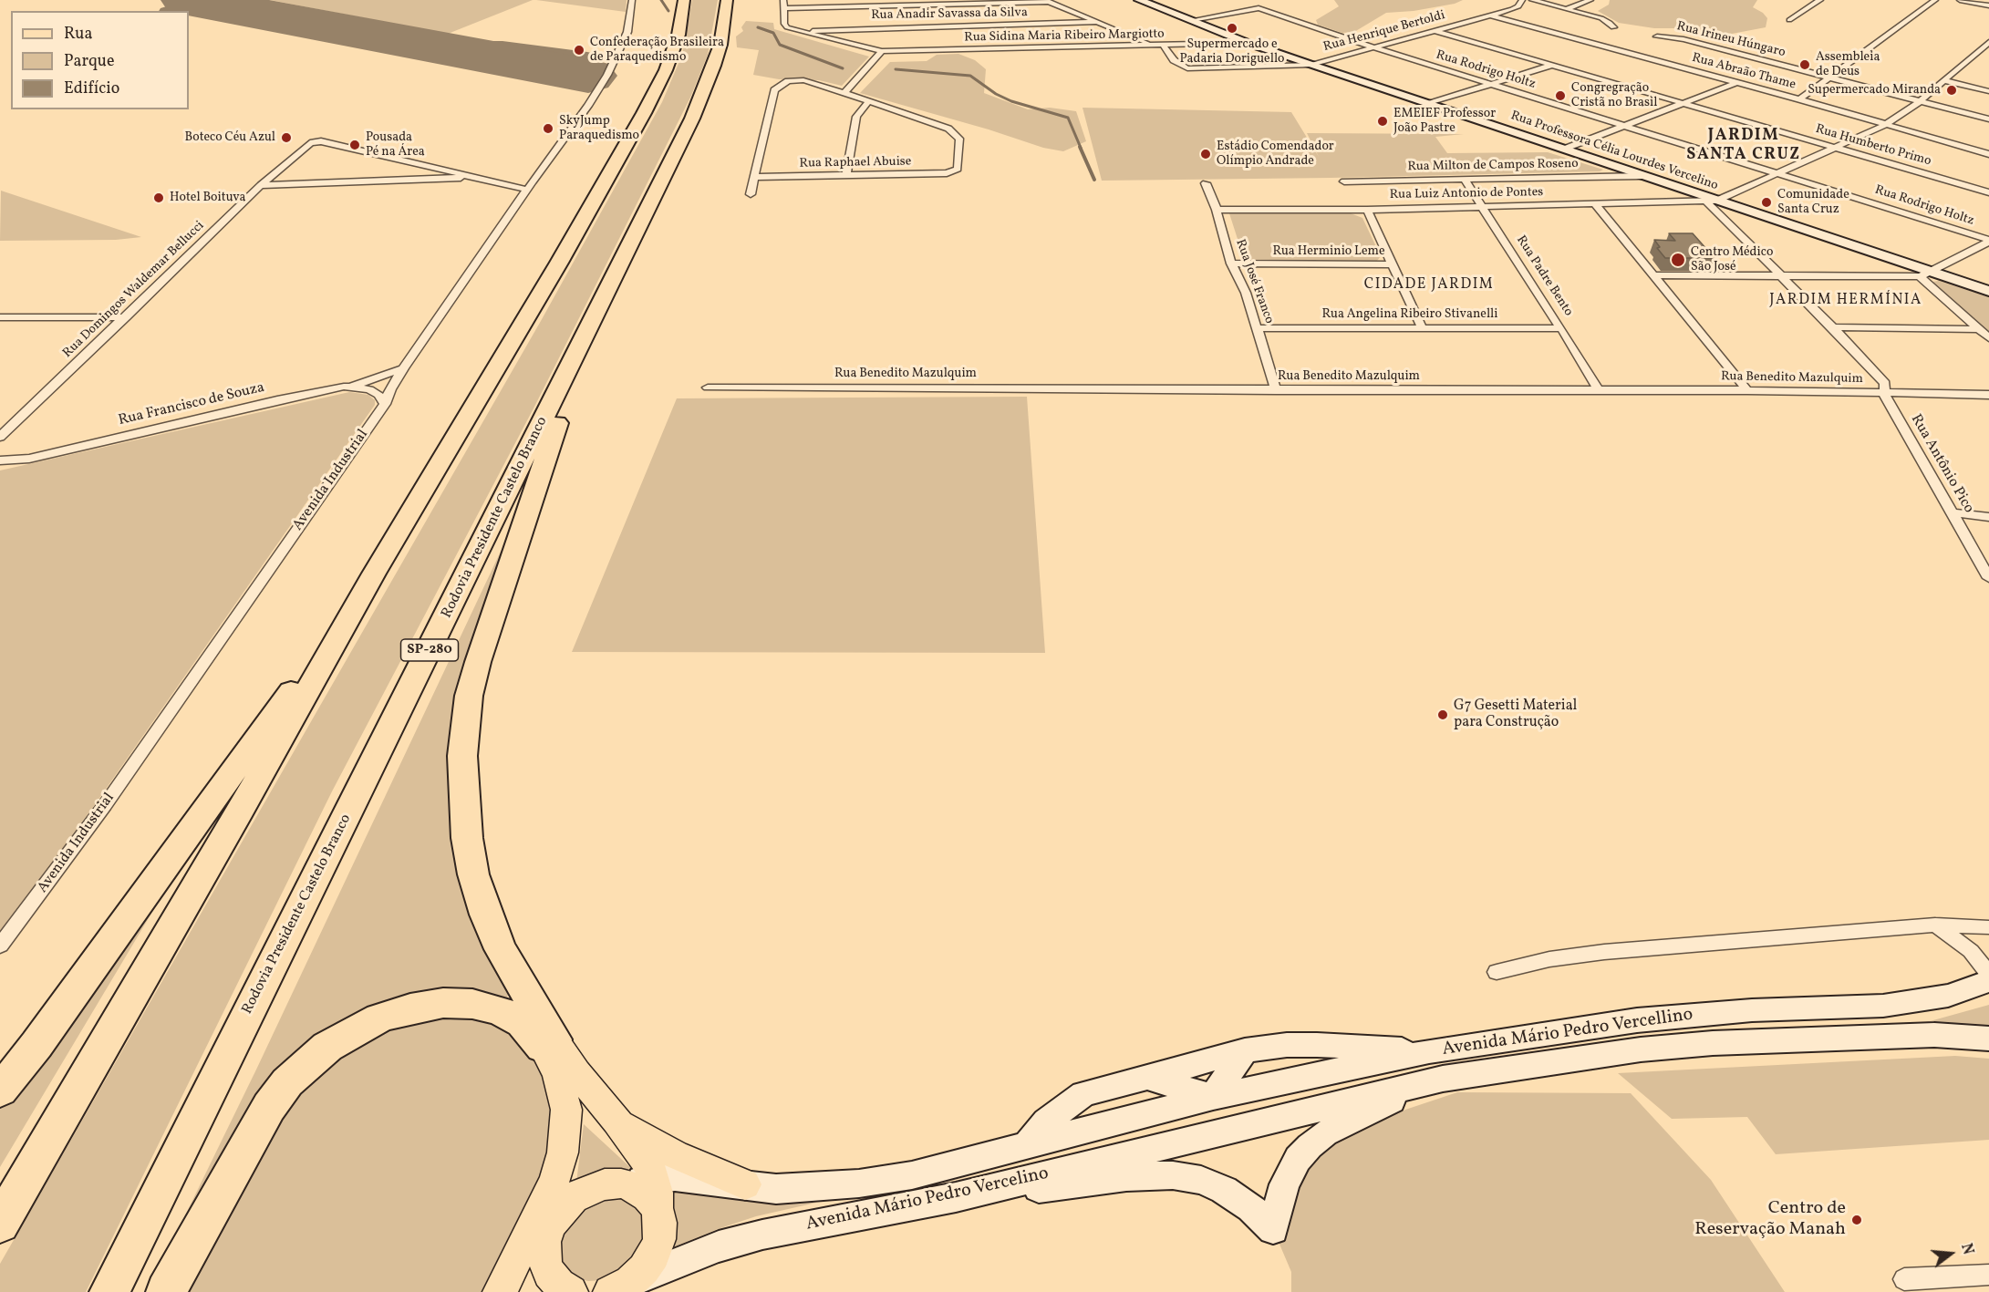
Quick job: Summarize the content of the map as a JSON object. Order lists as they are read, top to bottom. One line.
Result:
{"streets":{"highway":["Rodovia Presidente Castelo Branco","SP-280"],"main road":["Rua Professora Célia Lourdes Vercelino","Avenida Mário Pedro Vercellino","Avenida Mário Pedro Vercelino"],"street":["Rua Anadir Savassa da Silva","Rua Henrique Bertoldi","Rua Sidina Maria Ribeiro Margiotto","Rua Irineu Húngaro","Rua Rodrigo Holtz","Rua Abraão Thame","Rua Humberto Primo","Rua Raphael Abuise","Rua Milton de Campos Roseno","Rua Luiz Antonio de Pontes","Rua Herminio Leme","Rua Padre Bento","Rua José Franco","Rua Domingos Waldemar Bellucci","Rua Angelina Ribeiro Stivanelli","Rua Benedito Mazulquim","Rua Francisco de Souza","Rua Antônio Pico","Avenida Industrial"]},"crossings":[["Rua Anadir Savassa da Silva","Rua Sidina Maria Ribeiro Margiotto"],["Rua Henrique Bertoldi","Rua Sidina Maria Ribeiro Margiotto"],["Rua Henrique Bertoldi","Rua Rodrigo Holtz"],["Rua Henrique Bertoldi","Rua Abraão Thame"],["Rua Henrique Bertoldi","Rua Humberto Primo"],["Rua Henrique Bertoldi","Rua Professora Célia Lourdes Vercelino"],["Rua Sidina Maria Ribeiro Margiotto","Rua Professora Célia Lourdes Vercelino"],["Rua Professora Célia Lourdes Vercelino","Rua Milton de Campos Roseno"],["Rua Professora Célia Lourdes Vercelino","Rua Luiz Antonio de Pontes"],["Rua Professora Célia Lourdes Vercelino","Rua Antônio Pico"],["Rua Milton de Campos Roseno","Rua Padre Bento"],["Rua Luiz Antonio de Pontes","Rua Padre Bento"],["Rua Luiz Antonio de Pontes","Rua José Franco"],["Rua Luiz Antonio de Pontes","Rua Antônio Pico"],["Rua Herminio Leme","Rua José Franco"],["Rua Padre Bento","Rua Angelina Ribeiro Stivanelli"],["Rua Padre Bento","Rua Benedito Mazulquim"],["Rua José Franco","Rua Angelina Ribeiro Stivanelli"],["Rua José Franco","Rua Benedito Mazulquim"],["Rua Benedito Mazulquim","Rua Antônio Pico"],["Rua Francisco de Souza","Avenida Industrial"],["Avenida Mário Pedro Vercellino","Avenida Mário Pedro Vercelino"]],"districts":["JARDIM SANTA CRUZ","CIDADE JARDIM","JARDIM HERMÍNIA"],"places":["Supermercado e Padaria Doriguello","Confederação Brasileira de Paraquedismo","Assembleia de Deus","Supermercado Miranda","Congregração Cristã no Brasil","EMEIEF Professor João Pastre","SkyJump Paraquedismo","Boteco Céu Azul","Pousada Pé na Área","Estádio Comendador Olímpio Andrade","Hotel Boituva","Comunidade Santa Cruz","Centro Médico São José","G7 Gesetti Material para Construção","Centro de Reservação Manah"],"legend":["Rua","Parque","Edifício"],"north":"right"}
